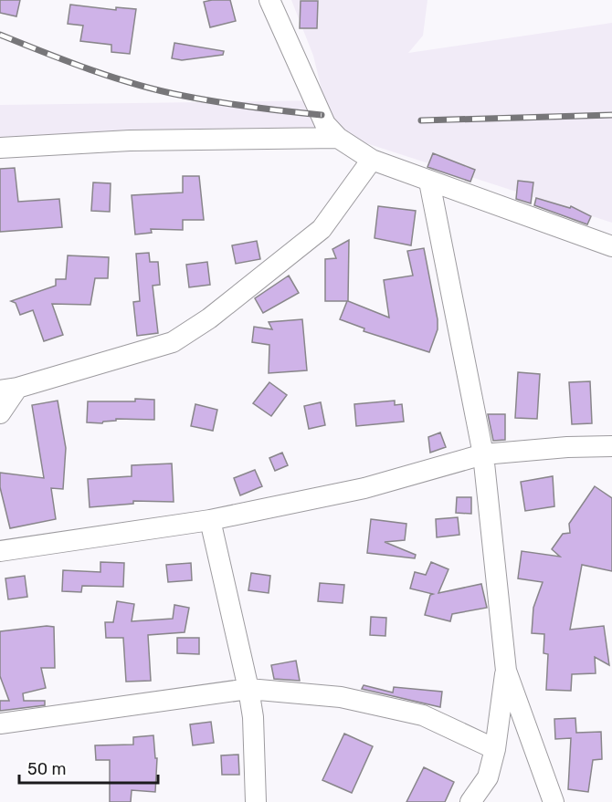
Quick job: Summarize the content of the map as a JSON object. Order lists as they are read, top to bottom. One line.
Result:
{"scale_bar":"50 m"}
